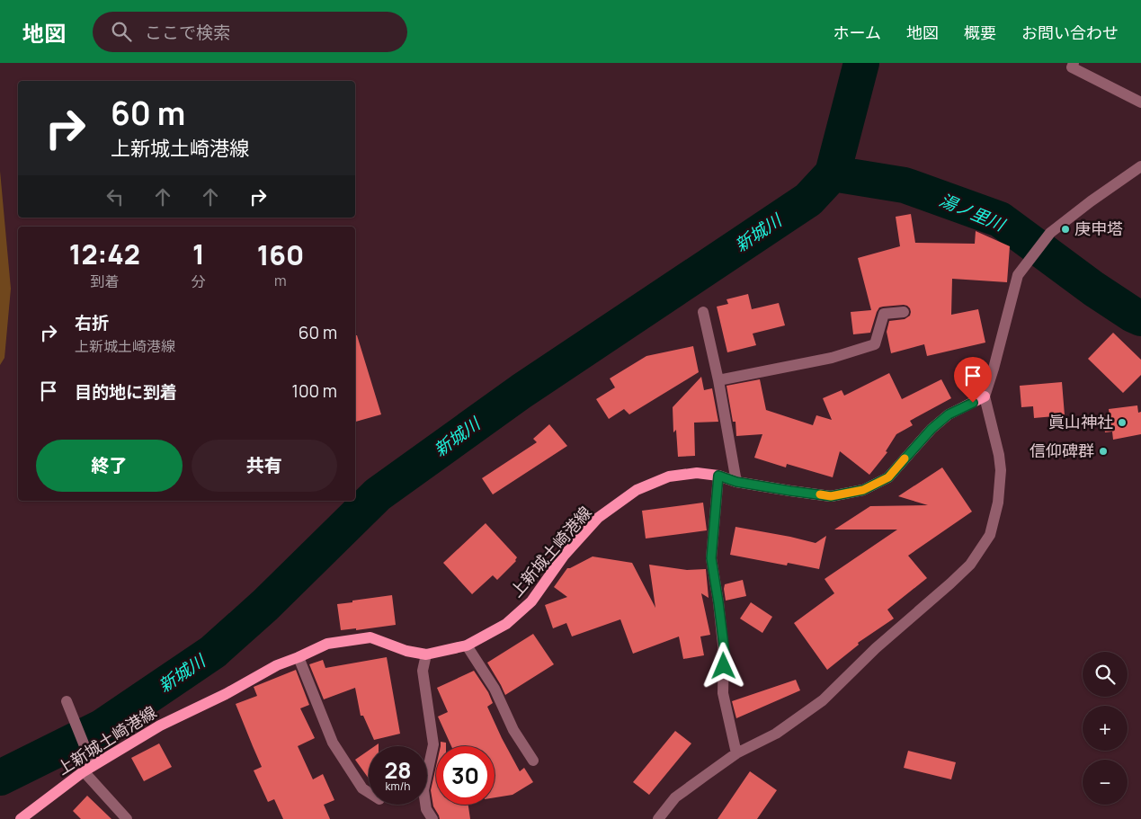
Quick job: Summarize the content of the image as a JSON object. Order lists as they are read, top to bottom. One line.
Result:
{"streets":{"main road":["上新城土崎港線"]},"water":["湯ノ里川","新城川"],"places":["庚申塔","眞山神社","信仰碑群"],"page":{"header":"地図","search":"ここで検索","nav":["ホーム","地図","概要","お問い合わせ"],"turn":["60 m","上新城土崎港線"],"eta":["12:42","到着","1","分","160","m"],"list":[{"name":"右折","note":"上新城土崎港線","value":"60 m"},{"name":"目的地に到着","value":"100 m"}],"buttons":["終了","共有"],"map_buttons":["+","−"],"speed":"28 km/h","limit":"30"}}
